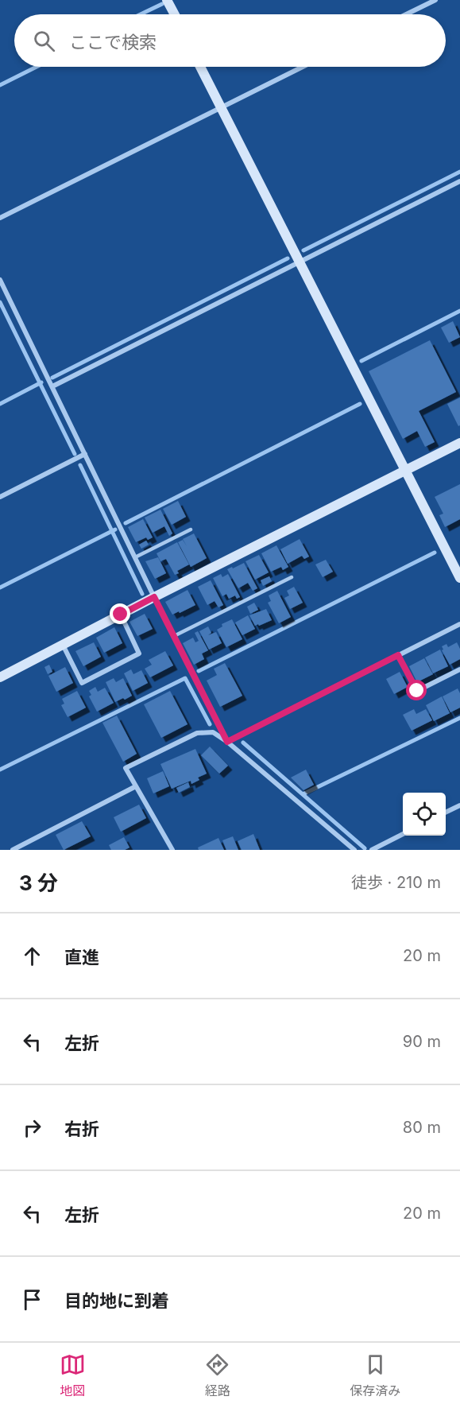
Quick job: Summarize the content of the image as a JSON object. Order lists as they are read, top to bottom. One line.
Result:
{"page":{"search":"ここで検索","heading":["3 分","徒歩 · 210 m"],"list":[["直進","20 m"],["左折","90 m"],["右折","80 m"],["左折","20 m"],"目的地に到着"],"nav":["地図","経路","保存済み"]}}
